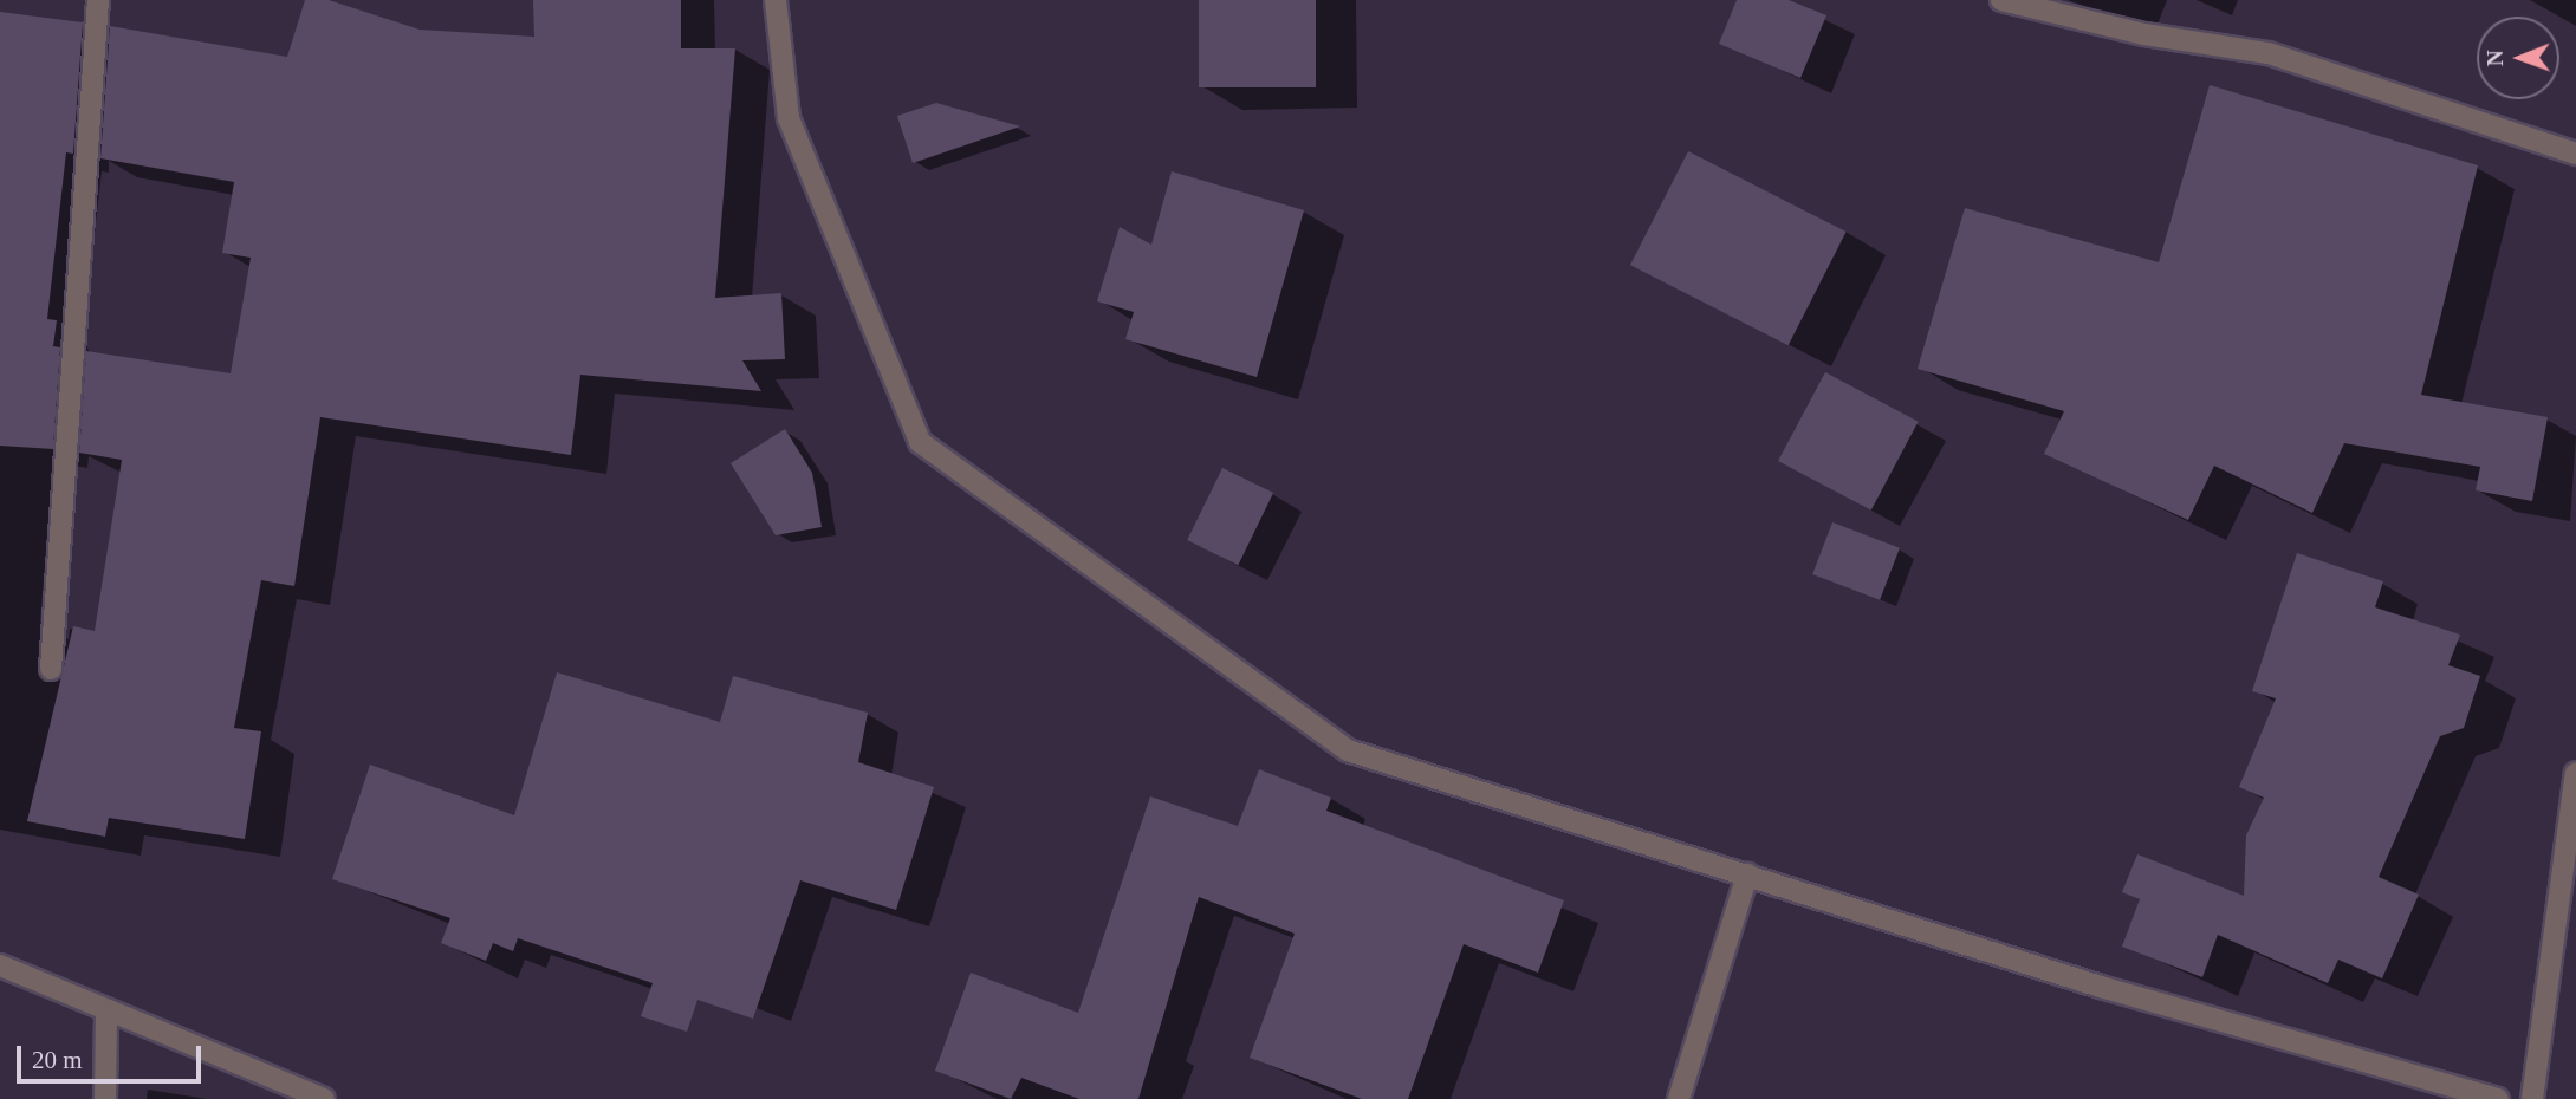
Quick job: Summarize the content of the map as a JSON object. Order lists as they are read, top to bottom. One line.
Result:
{"scale_bar":"20 m","north":"left"}
